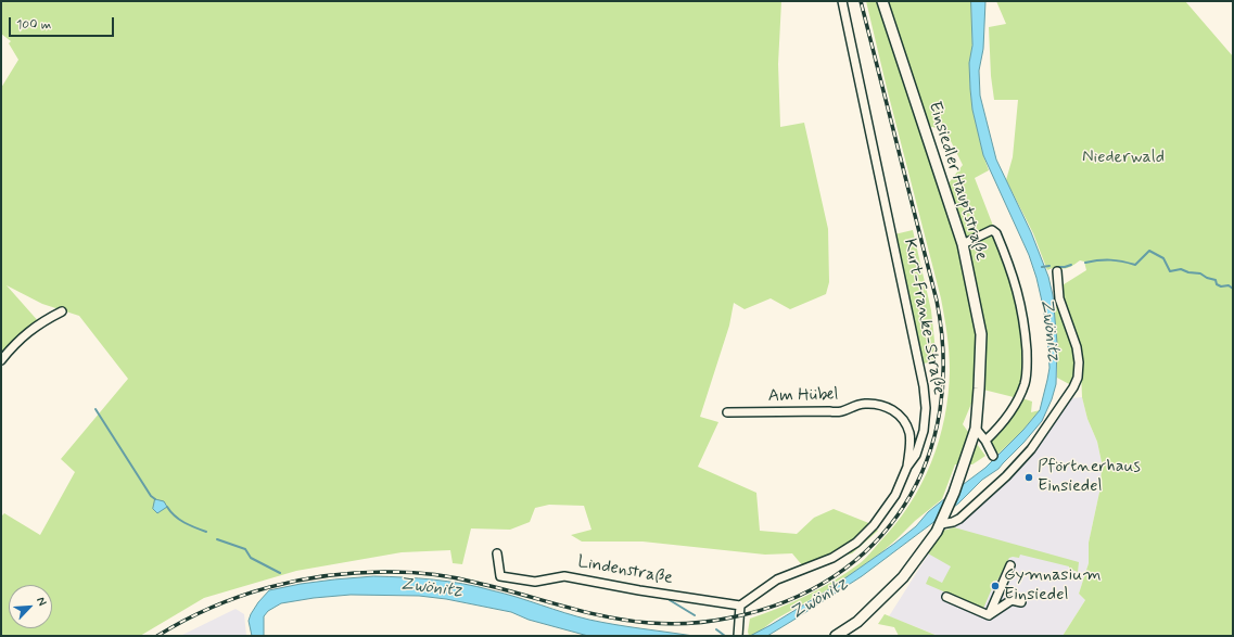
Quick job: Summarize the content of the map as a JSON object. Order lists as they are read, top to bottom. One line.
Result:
{"streets":{"main road":["Einsiedler Hauptstraße"],"street":["Kurt-Franke-Straße","Am Hübel","Lindenstraße"]},"crossings":[["Kurt-Franke-Straße","Am Hübel"],["Kurt-Franke-Straße","Lindenstraße"]],"water":["Zwönitz"],"parks":["Niederwald"],"places":["Pförtnerhaus Einsiedel","Gymnasium Einsiedel"],"scale_bar":"100 m","north":"top right"}
